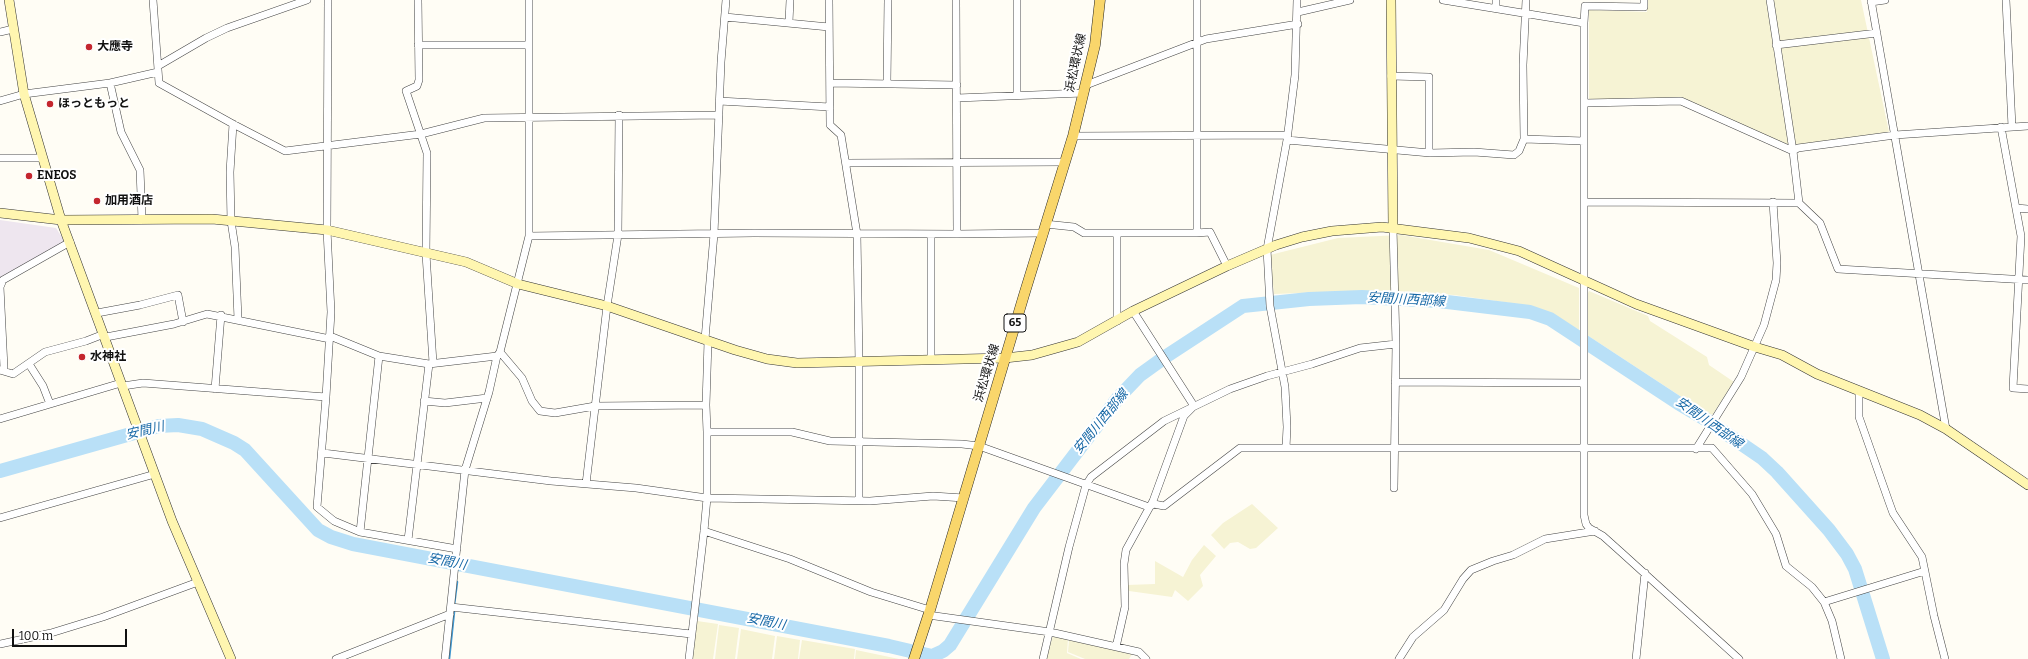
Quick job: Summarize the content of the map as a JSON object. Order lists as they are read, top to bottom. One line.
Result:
{"streets":{"main road":["浜松環状線","65"]},"water":["安間川西部線","安間川"],"places":["大應寺","ほっともっと","ENEOS","加用酒店","水神社"],"scale_bar":"100 m"}
